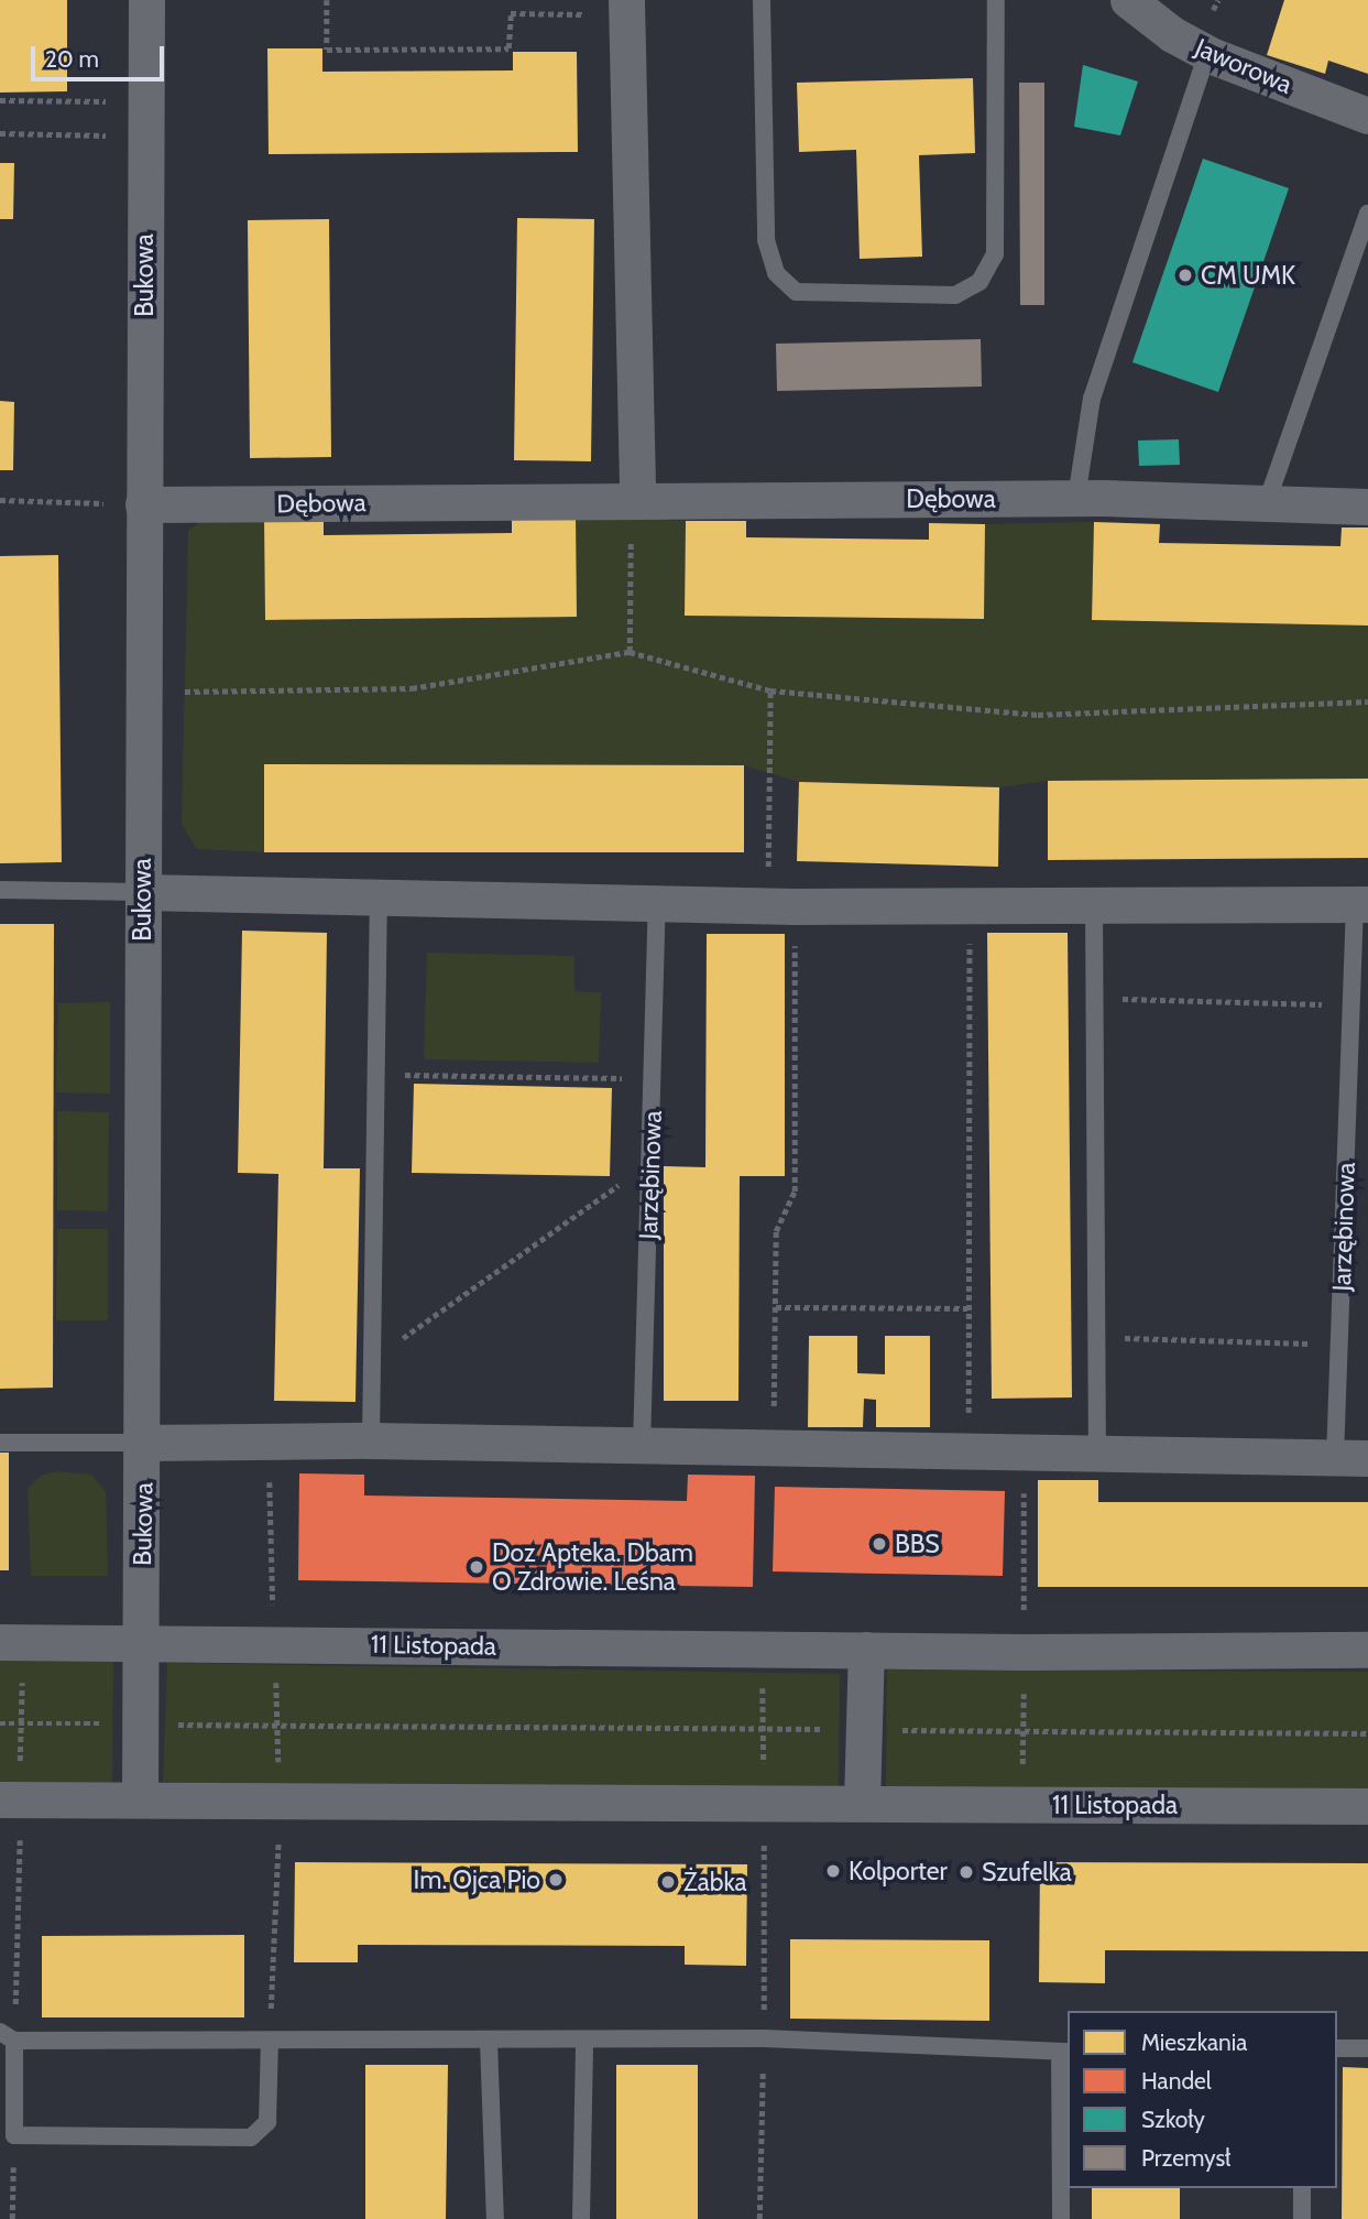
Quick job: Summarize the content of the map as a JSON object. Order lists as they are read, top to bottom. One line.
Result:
{"streets":{"street":["Jaworowa","Bukowa","Dębowa","Jarzębinowa","11 Listopada"]},"crossings":[["Bukowa","Dębowa"],["Bukowa","Jarzębinowa"],["Bukowa","11 Listopada"]],"places":["CM UMK","BBS","Doz Apteka. Dbam O Zdrowie. Leśna","Kolporter","Szufelka","Im. Ojca Pio","Żabka"],"legend":["Mieszkania","Handel","Szkoły","Przemysł"],"scale_bar":"20 m"}
